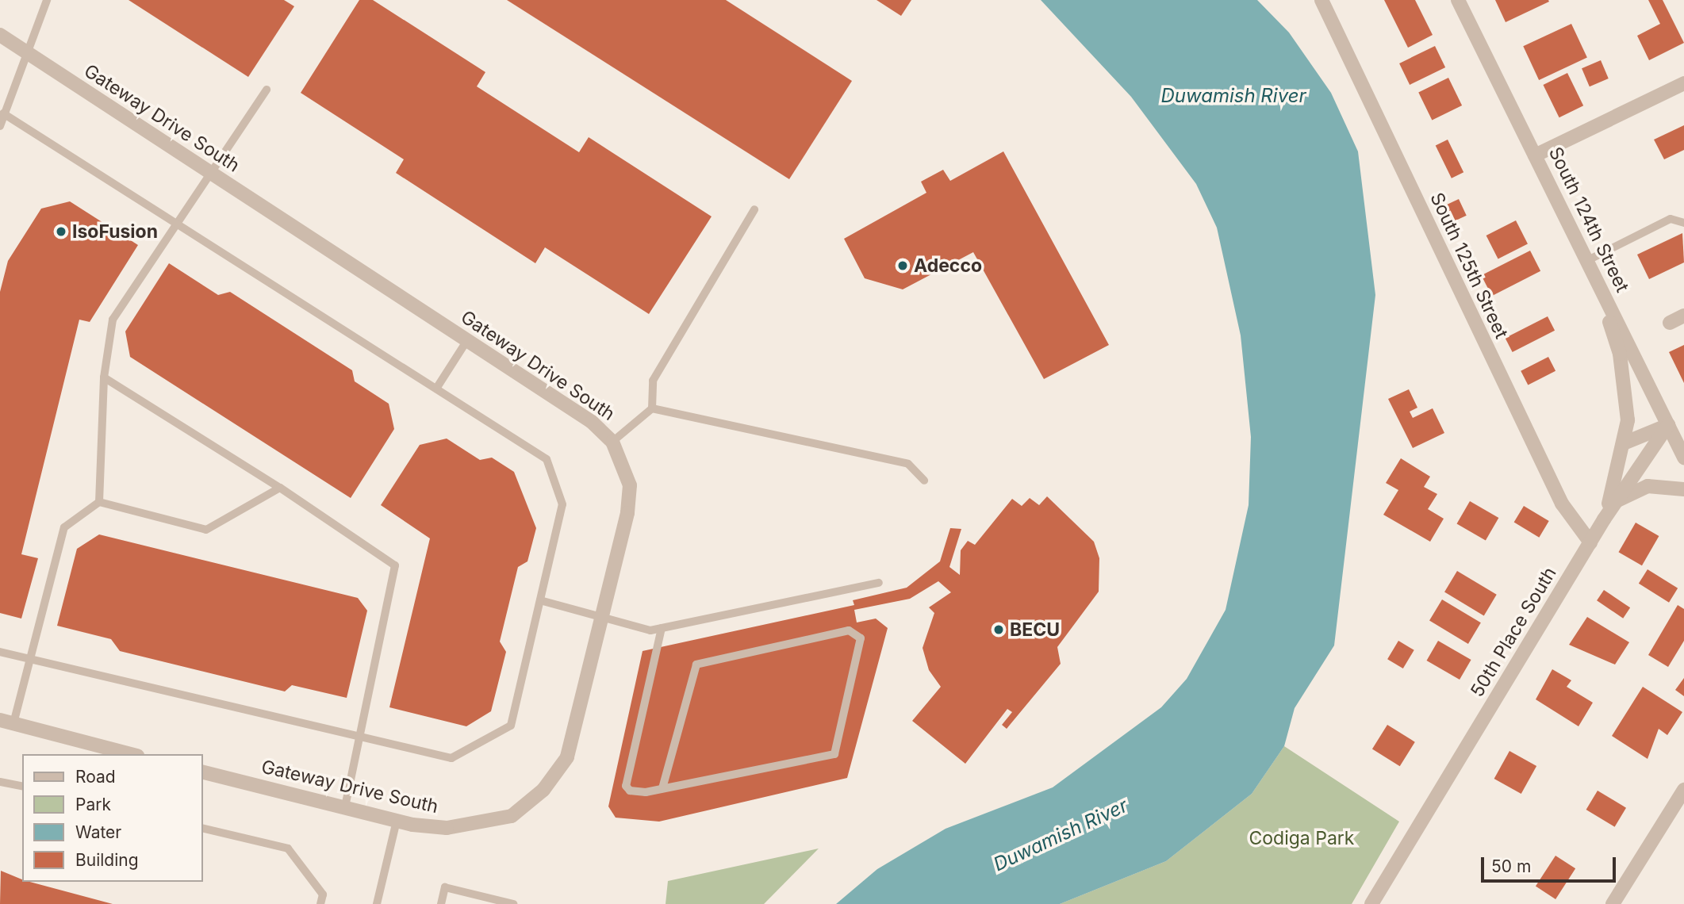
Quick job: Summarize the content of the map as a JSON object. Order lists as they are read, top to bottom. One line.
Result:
{"streets":{"street":["Gateway Drive South","South 124th Street","South 125th Street","50th Place South"]},"crossings":[["South 124th Street","50th Place South"],["South 125th Street","50th Place South"]],"water":["Duwamish River"],"parks":["Codiga Park"],"places":["IsoFusion","Adecco","BECU"],"legend":["Road","Park","Water","Building"],"scale_bar":"50 m"}
